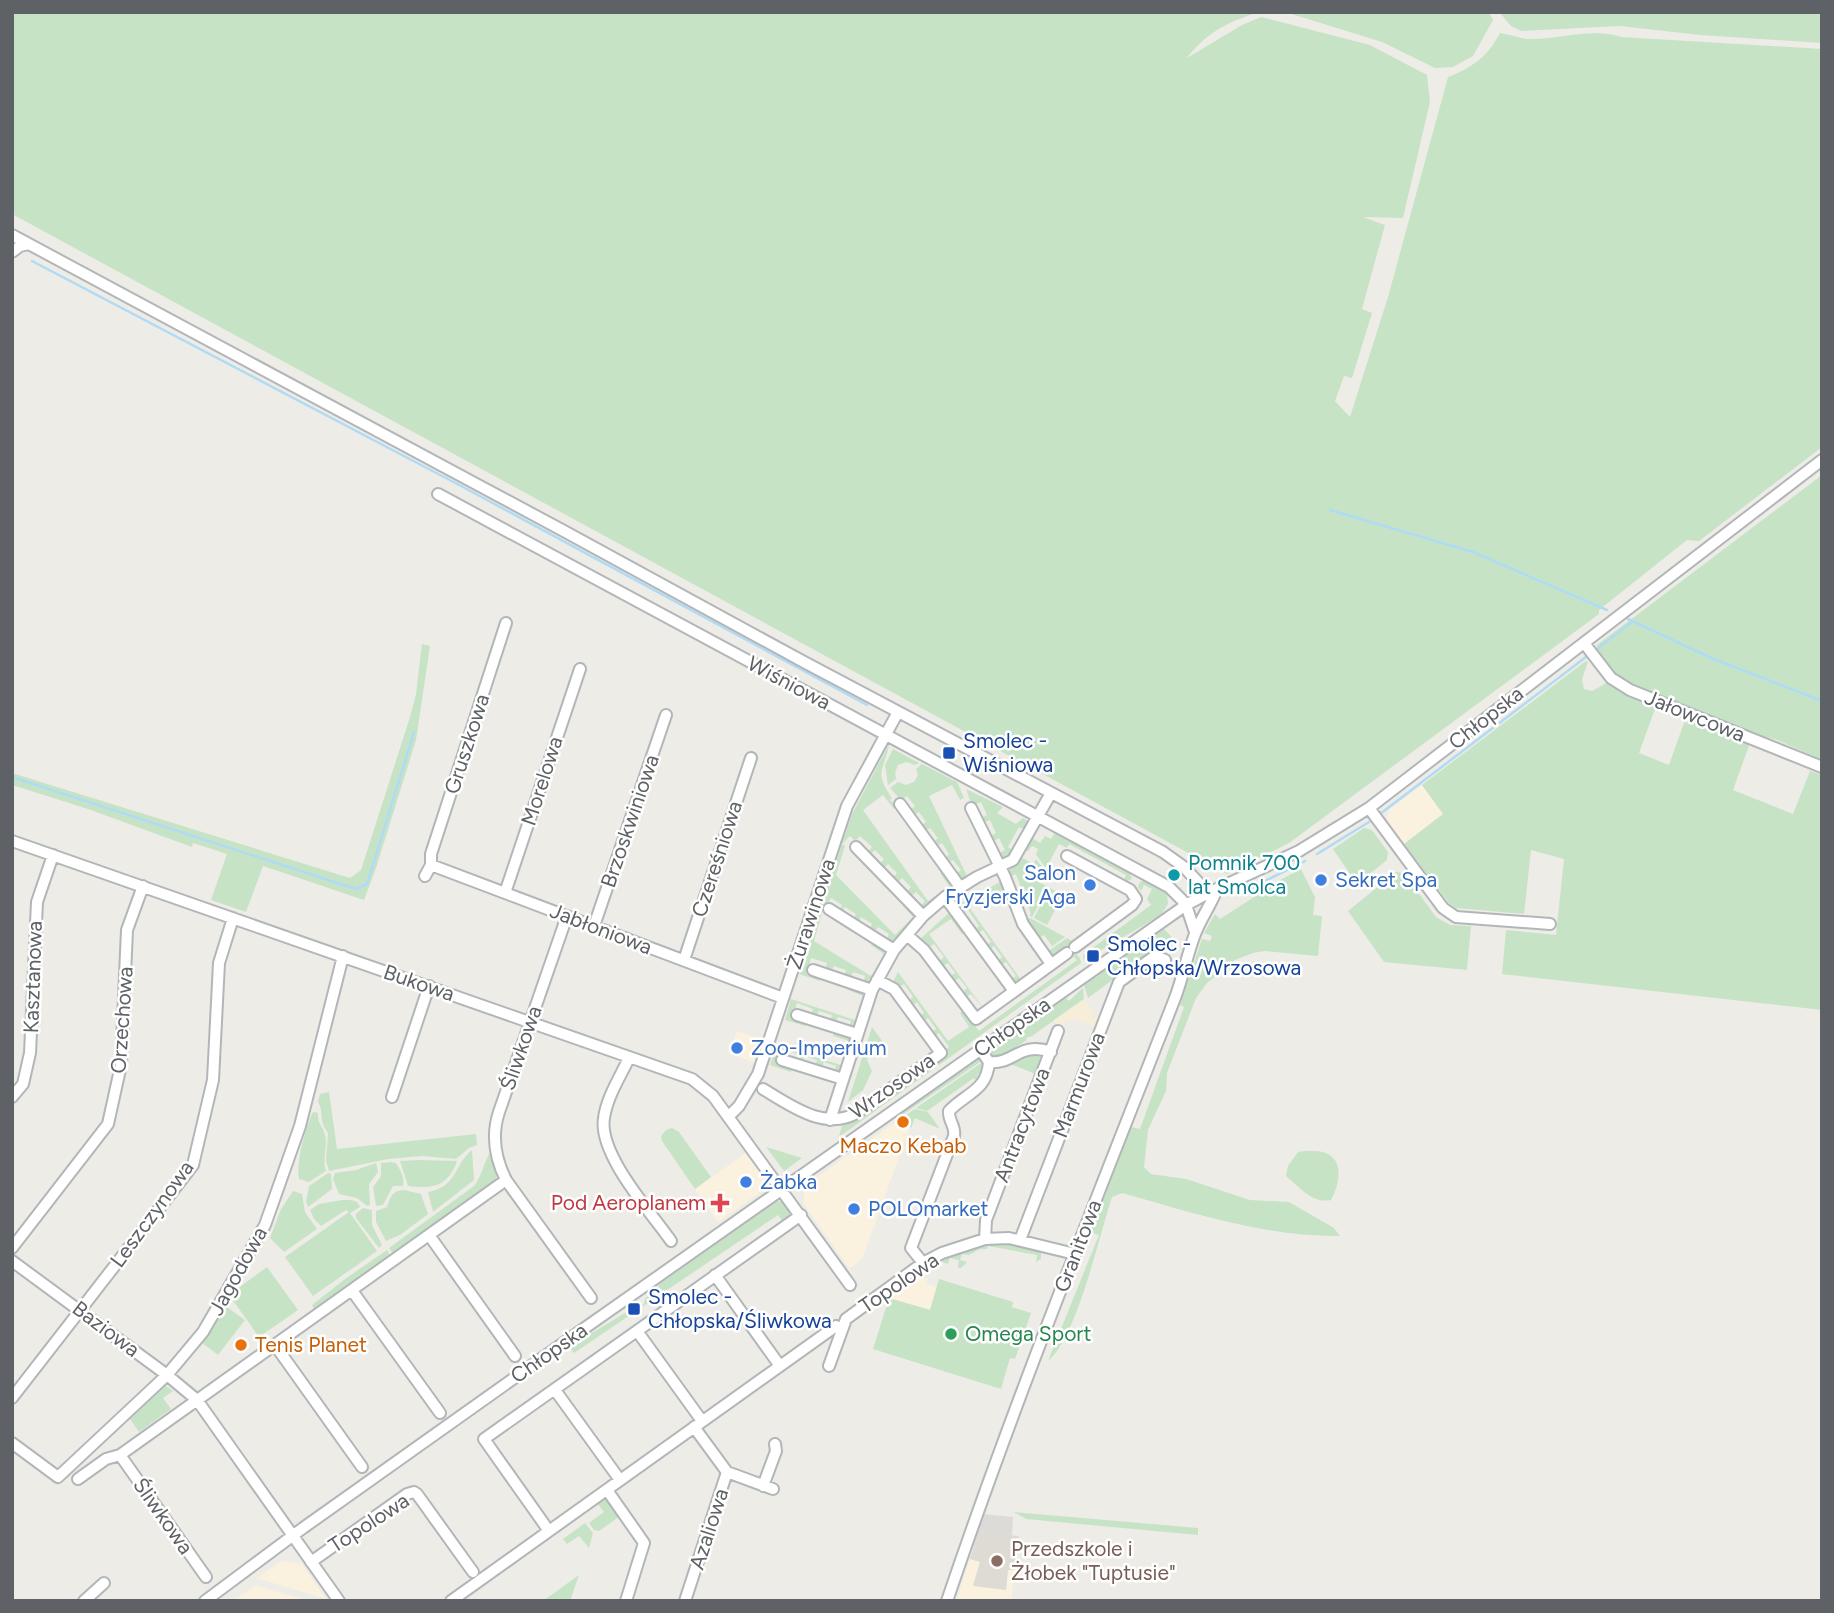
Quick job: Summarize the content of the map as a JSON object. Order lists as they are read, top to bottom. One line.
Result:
{"streets":{"street":["Wiśniowa","Jałowcowa","Chłopska","Gruszkowa","Morelowa","Brzoskwiniowa","Czereśniowa","Żurawinowa","Jabłoniowa","Kasztanowa","Bukowa","Orzechowa","Śliwkowa","Marmurowa","Wrzosowa","Antracytowa","Leszczynowa","Granitowa","Jagodowa","Topolowa","Baziowa","Azaliowa"]},"crossings":[["Wiśniowa","Chłopska"],["Wiśniowa","Żurawinowa"],["Wiśniowa","Wrzosowa"],["Jałowcowa","Chłopska"],["Chłopska","Bukowa"],["Chłopska","Granitowa"],["Chłopska","Topolowa"],["Gruszkowa","Jabłoniowa"],["Morelowa","Jabłoniowa"],["Brzoskwiniowa","Jabłoniowa"],["Czereśniowa","Jabłoniowa"],["Żurawinowa","Jabłoniowa"],["Żurawinowa","Bukowa"],["Jabłoniowa","Śliwkowa"],["Kasztanowa","Bukowa"],["Bukowa","Orzechowa"],["Bukowa","Śliwkowa"],["Bukowa","Leszczynowa"],["Bukowa","Jagodowa"],["Śliwkowa","Baziowa"],["Marmurowa","Topolowa"],["Antracytowa","Topolowa"],["Leszczynowa","Baziowa"],["Granitowa","Topolowa"],["Jagodowa","Baziowa"],["Topolowa","Azaliowa"]],"places":{"transit":["Smolec - Wiśniowa","Smolec - Chłopska/Wrzosowa","Smolec - Chłopska/Śliwkowa"],"other":["Pomnik 700 lat Smolca","Sekret Spa","Salon Fryzjerski Aga","Zoo-Imperium","Maczo Kebab","Żabka","POLOmarket","Omega Sport","Tenis Planet","Przedszkole i Żłobek \"Tuptusie\""],"health":["Pod Aeroplanem"]}}
